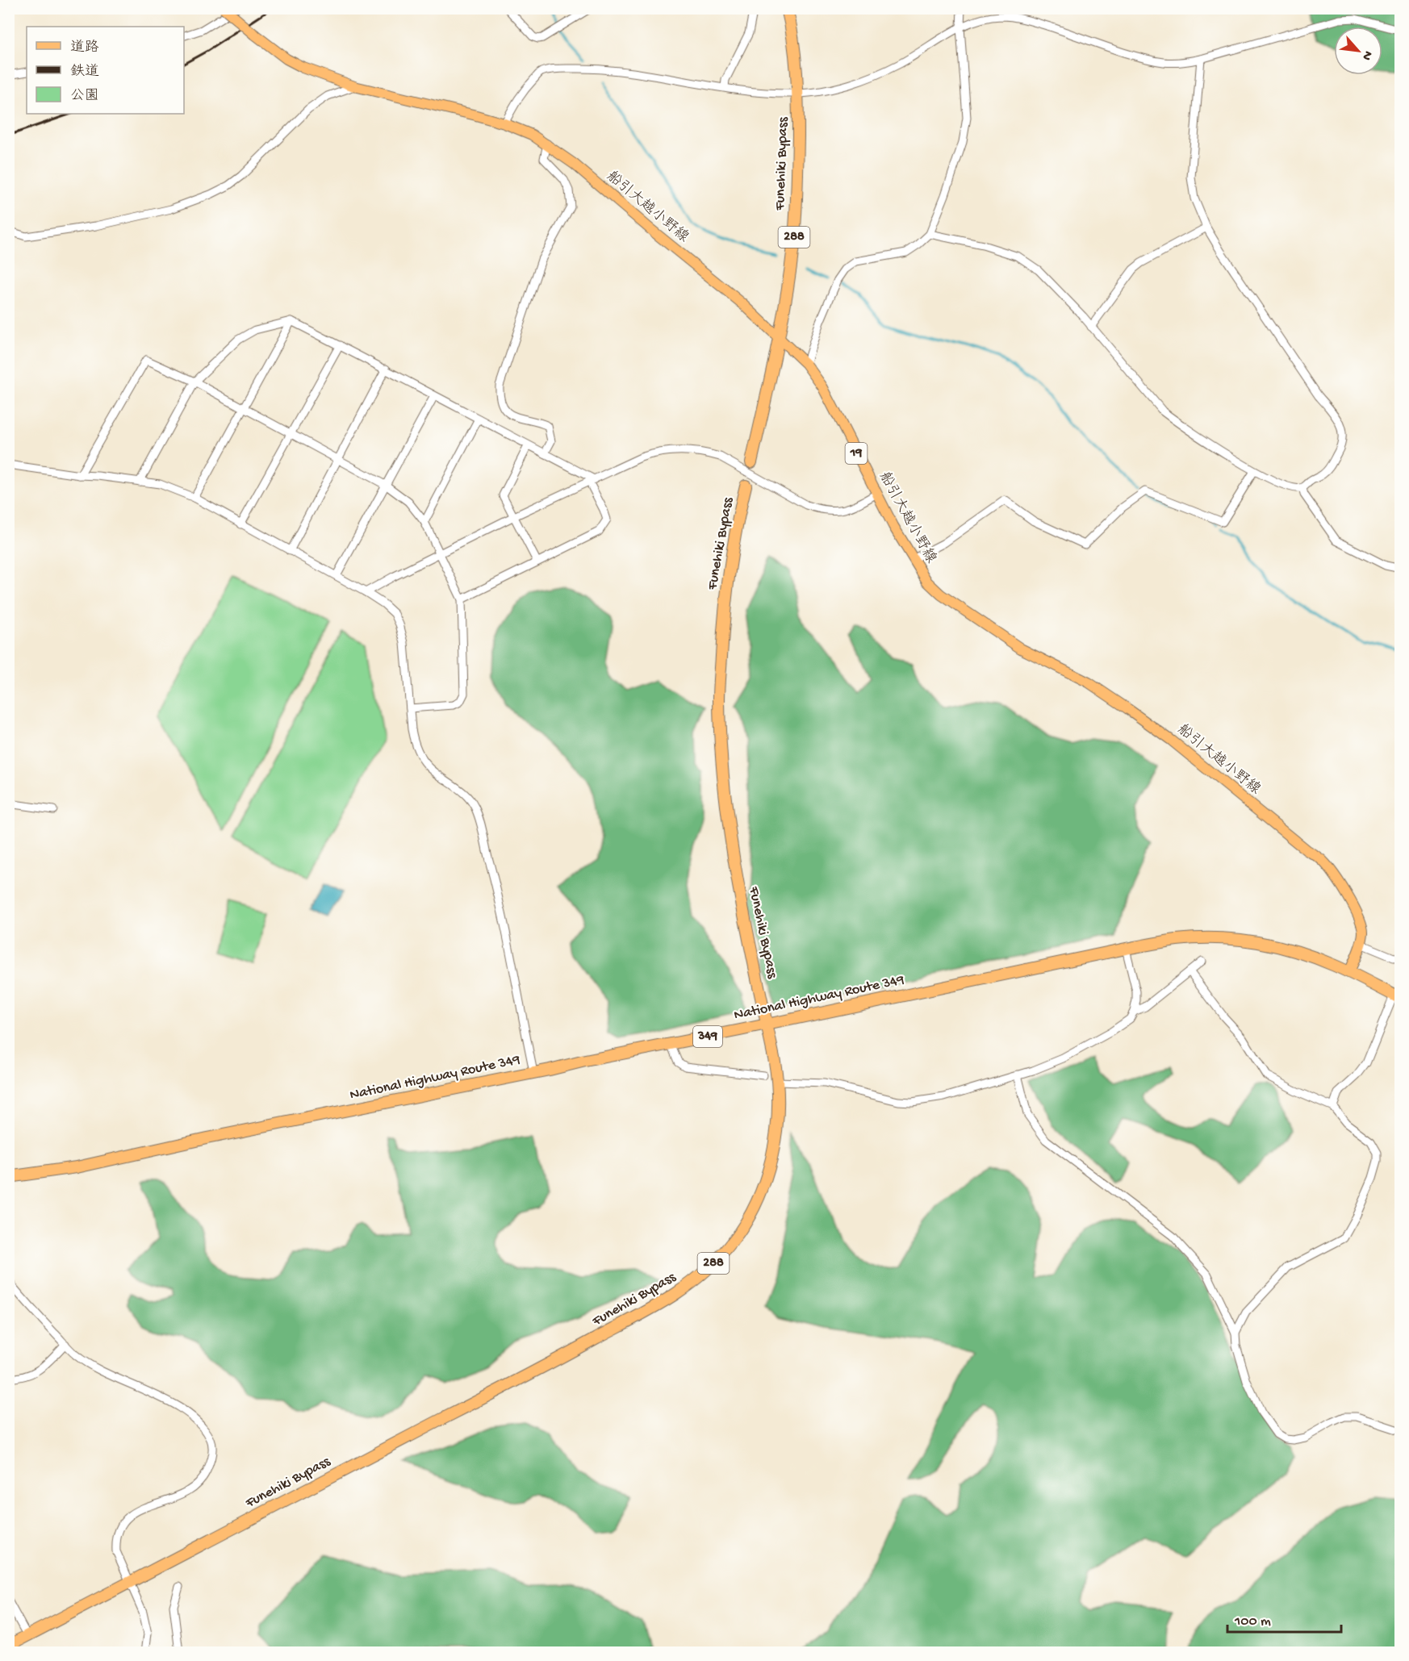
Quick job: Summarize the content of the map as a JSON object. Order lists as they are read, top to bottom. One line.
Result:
{"streets":{"highway":["Funehiki Bypass","288","National Highway Route 349","349"],"main road":["船引大越小野線","19"]},"crossings":[["Funehiki Bypass","船引大越小野線"],["Funehiki Bypass","National Highway Route 349"],["船引大越小野線","National Highway Route 349"]],"legend":["道路","鉄道","公園"],"scale_bar":"100 m","north":"bottom right"}
